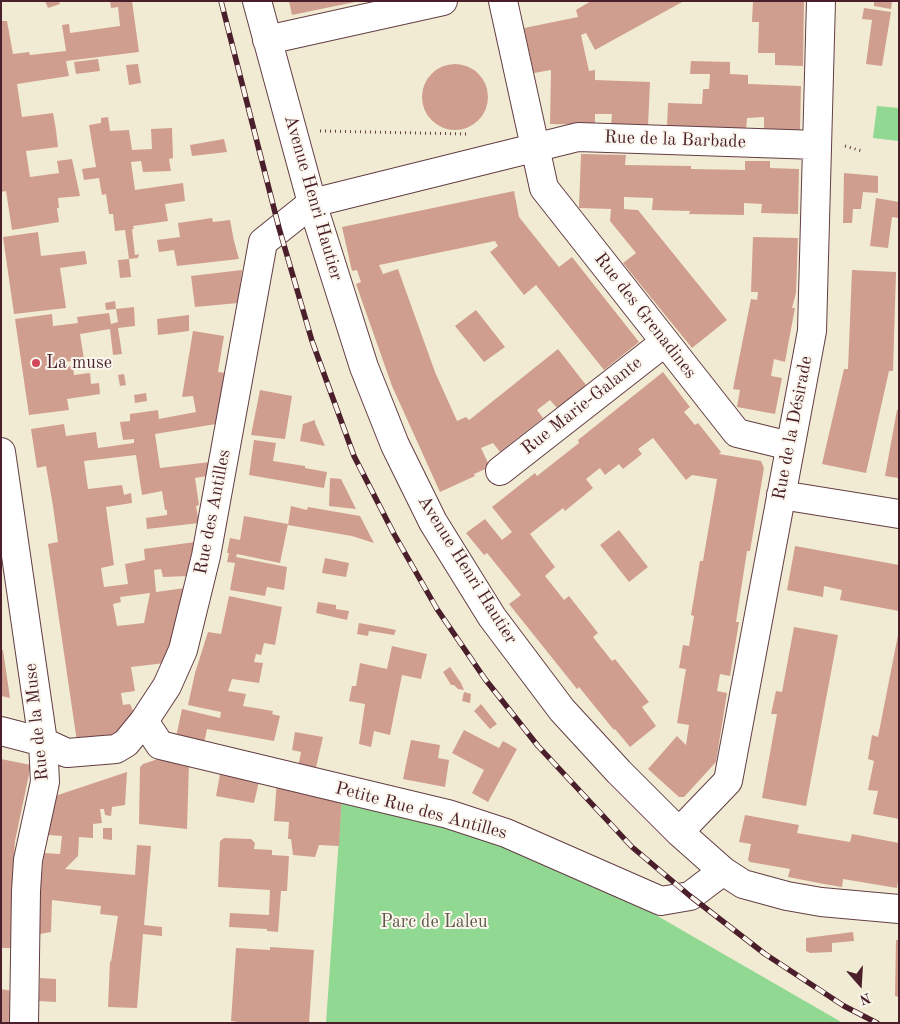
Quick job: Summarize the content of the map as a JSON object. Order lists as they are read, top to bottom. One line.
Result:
{"streets":{"street":["Rue de la Barbade","Avenue Henri Hautier","Rue des Grenadines","Rue Marie-Galante","Rue de la Désirade","Rue des Antilles","Rue de la Muse","Petite Rue des Antilles"]},"crossings":[["Rue de la Barbade","Rue des Grenadines"],["Rue de la Barbade","Rue de la Désirade"],["Avenue Henri Hautier","Rue de la Désirade"],["Avenue Henri Hautier","Rue des Antilles"],["Avenue Henri Hautier","Petite Rue des Antilles"],["Rue des Grenadines","Rue Marie-Galante"],["Rue des Grenadines","Rue de la Désirade"],["Rue des Antilles","Rue de la Muse"],["Rue des Antilles","Petite Rue des Antilles"]],"parks":["Parc de Laleu"],"places":["La muse"],"north":"bottom"}
